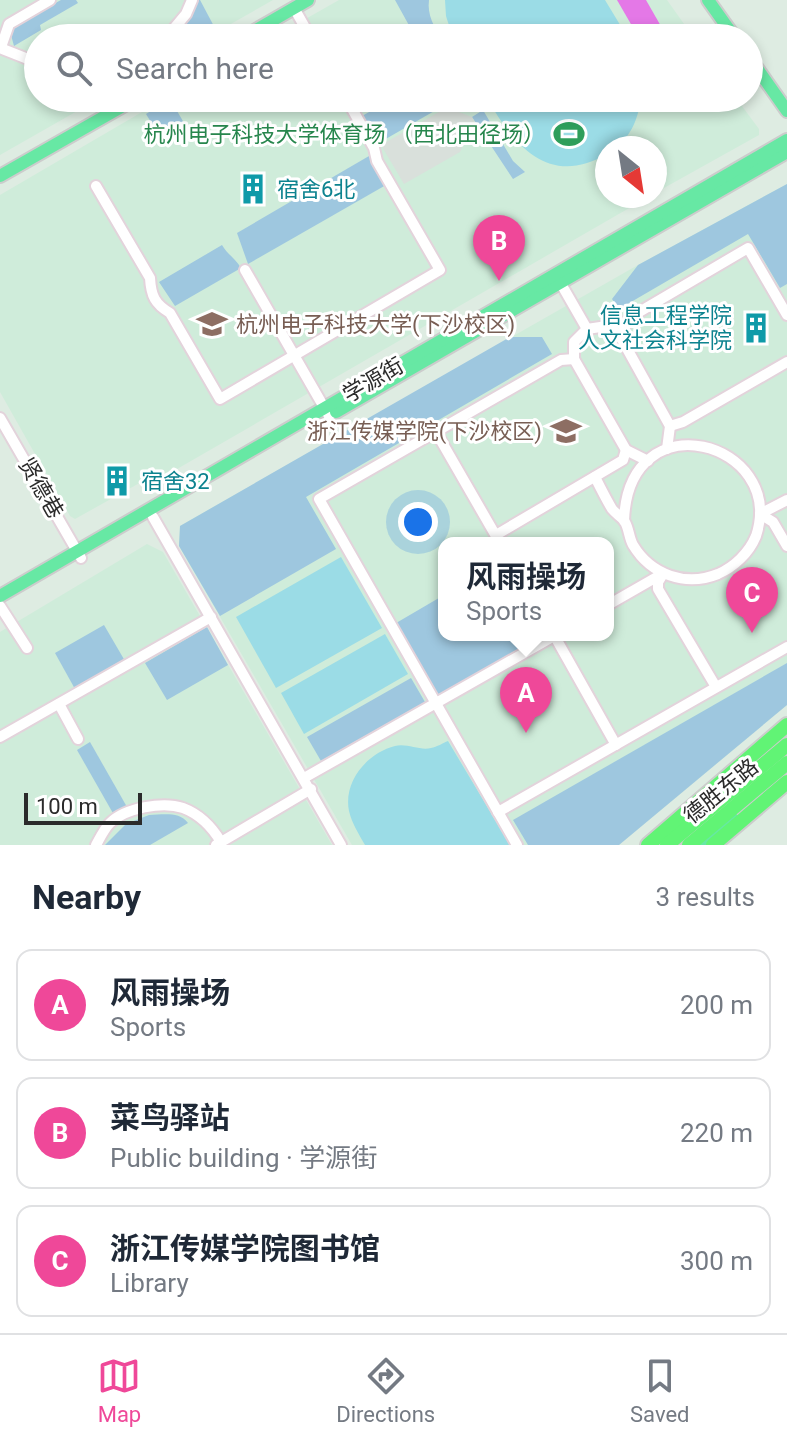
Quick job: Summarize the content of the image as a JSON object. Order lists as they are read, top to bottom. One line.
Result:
{"streets":{"main road":["学源街","德胜东路"],"street":["贤德巷"]},"crossings":[["学源街","贤德巷"]],"places":{"sports":["杭州电子科技大学体育场 （西北田径场）"],"building":["宿舍6北","信息工程学院 人文社会科学院","宿舍32"],"school or university":["杭州电子科技大学(下沙校区)","浙江传媒学院(下沙校区)"]},"scale_bar":"100 m","north":"bottom right","page":{"search":"Search here","pins":["B","C","A"],"popup":["风雨操场","Sports"],"scale":"100 m","heading":["Nearby","3 results"],"list":[{"mark":"A","name":"风雨操场","note":"Sports","value":"200 m"},{"mark":"B","name":"菜鸟驿站","note":"Public building · 学源街","value":"220 m"},{"mark":"C","name":"浙江传媒学院图书馆","note":"Library","value":"300 m"}],"nav":["Map","Directions","Saved"]}}
